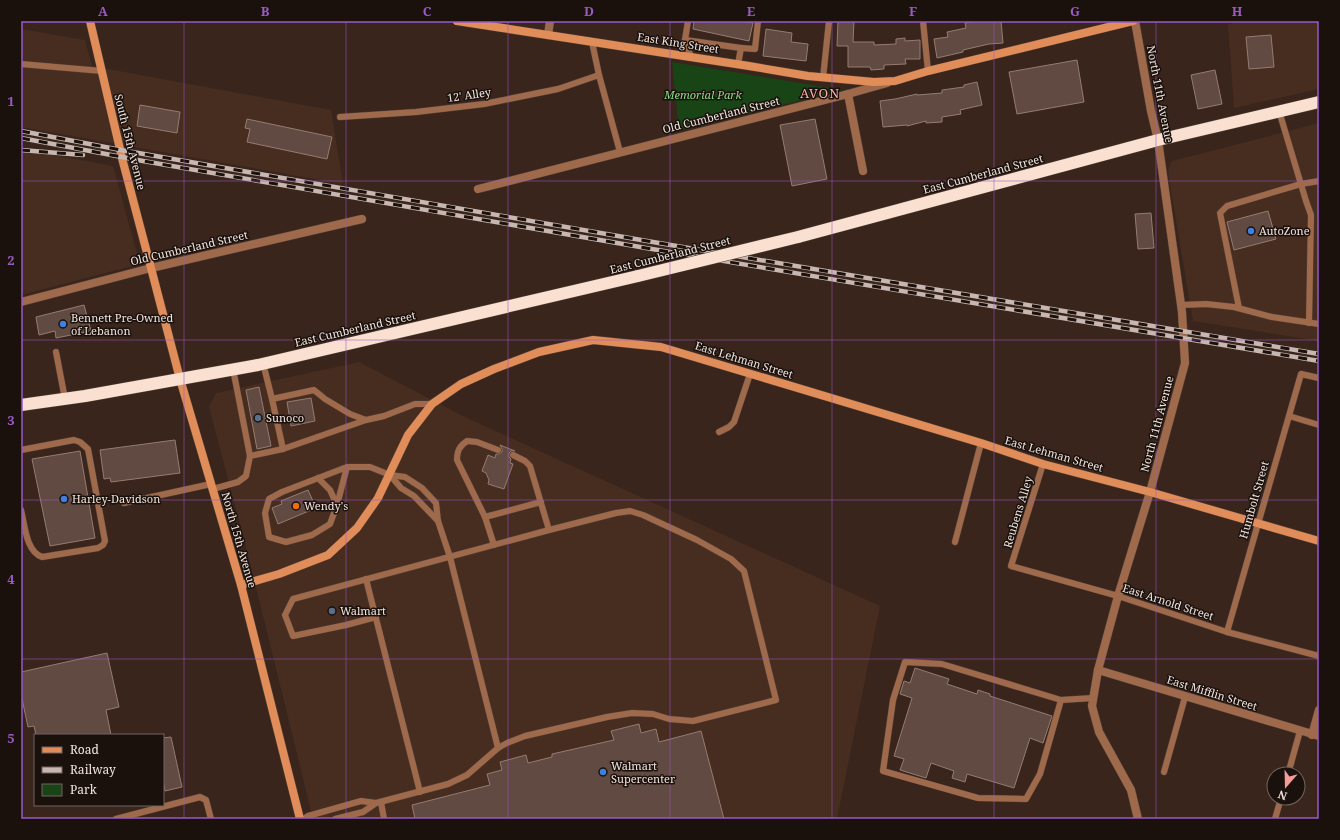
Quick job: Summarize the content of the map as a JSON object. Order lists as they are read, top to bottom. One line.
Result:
{"streets":{"highway":["East Cumberland Street"],"main road":["East King Street","Old Cumberland Street","South 15th Avenue","East Lehman Street","North 15th Avenue"],"street":["North 11th Avenue","East Mifflin Street"],"lane":["12' Alley","Humbolt Street","Reubens Alley","East Arnold Street"]},"crossings":[["East King Street","Old Cumberland Street"],["North 11th Avenue","Old Cumberland Street"],["North 11th Avenue","East Cumberland Street"],["North 11th Avenue","East Lehman Street"],["North 11th Avenue","East Arnold Street"],["North 11th Avenue","East Mifflin Street"],["Old Cumberland Street","South 15th Avenue"],["Old Cumberland Street","North 15th Avenue"],["South 15th Avenue","North 15th Avenue"],["East Cumberland Street","North 15th Avenue"],["East Lehman Street","Humbolt Street"],["East Lehman Street","Reubens Alley"],["East Lehman Street","North 15th Avenue"],["Humbolt Street","East Arnold Street"],["Reubens Alley","East Arnold Street"]],"districts":["AVON"],"parks":["Memorial Park"],"places":["AutoZone","Bennett Pre-Owned of Lebanon","Sunoco","Harley-Davidson","Wendy's","Walmart","Walmart Supercenter"],"legend":["Road","Railway","Park"],"north":"bottom","grid":{"columns":["A","B","C","D","E","F","G","H"],"rows":["1","2","3","4","5"]}}
